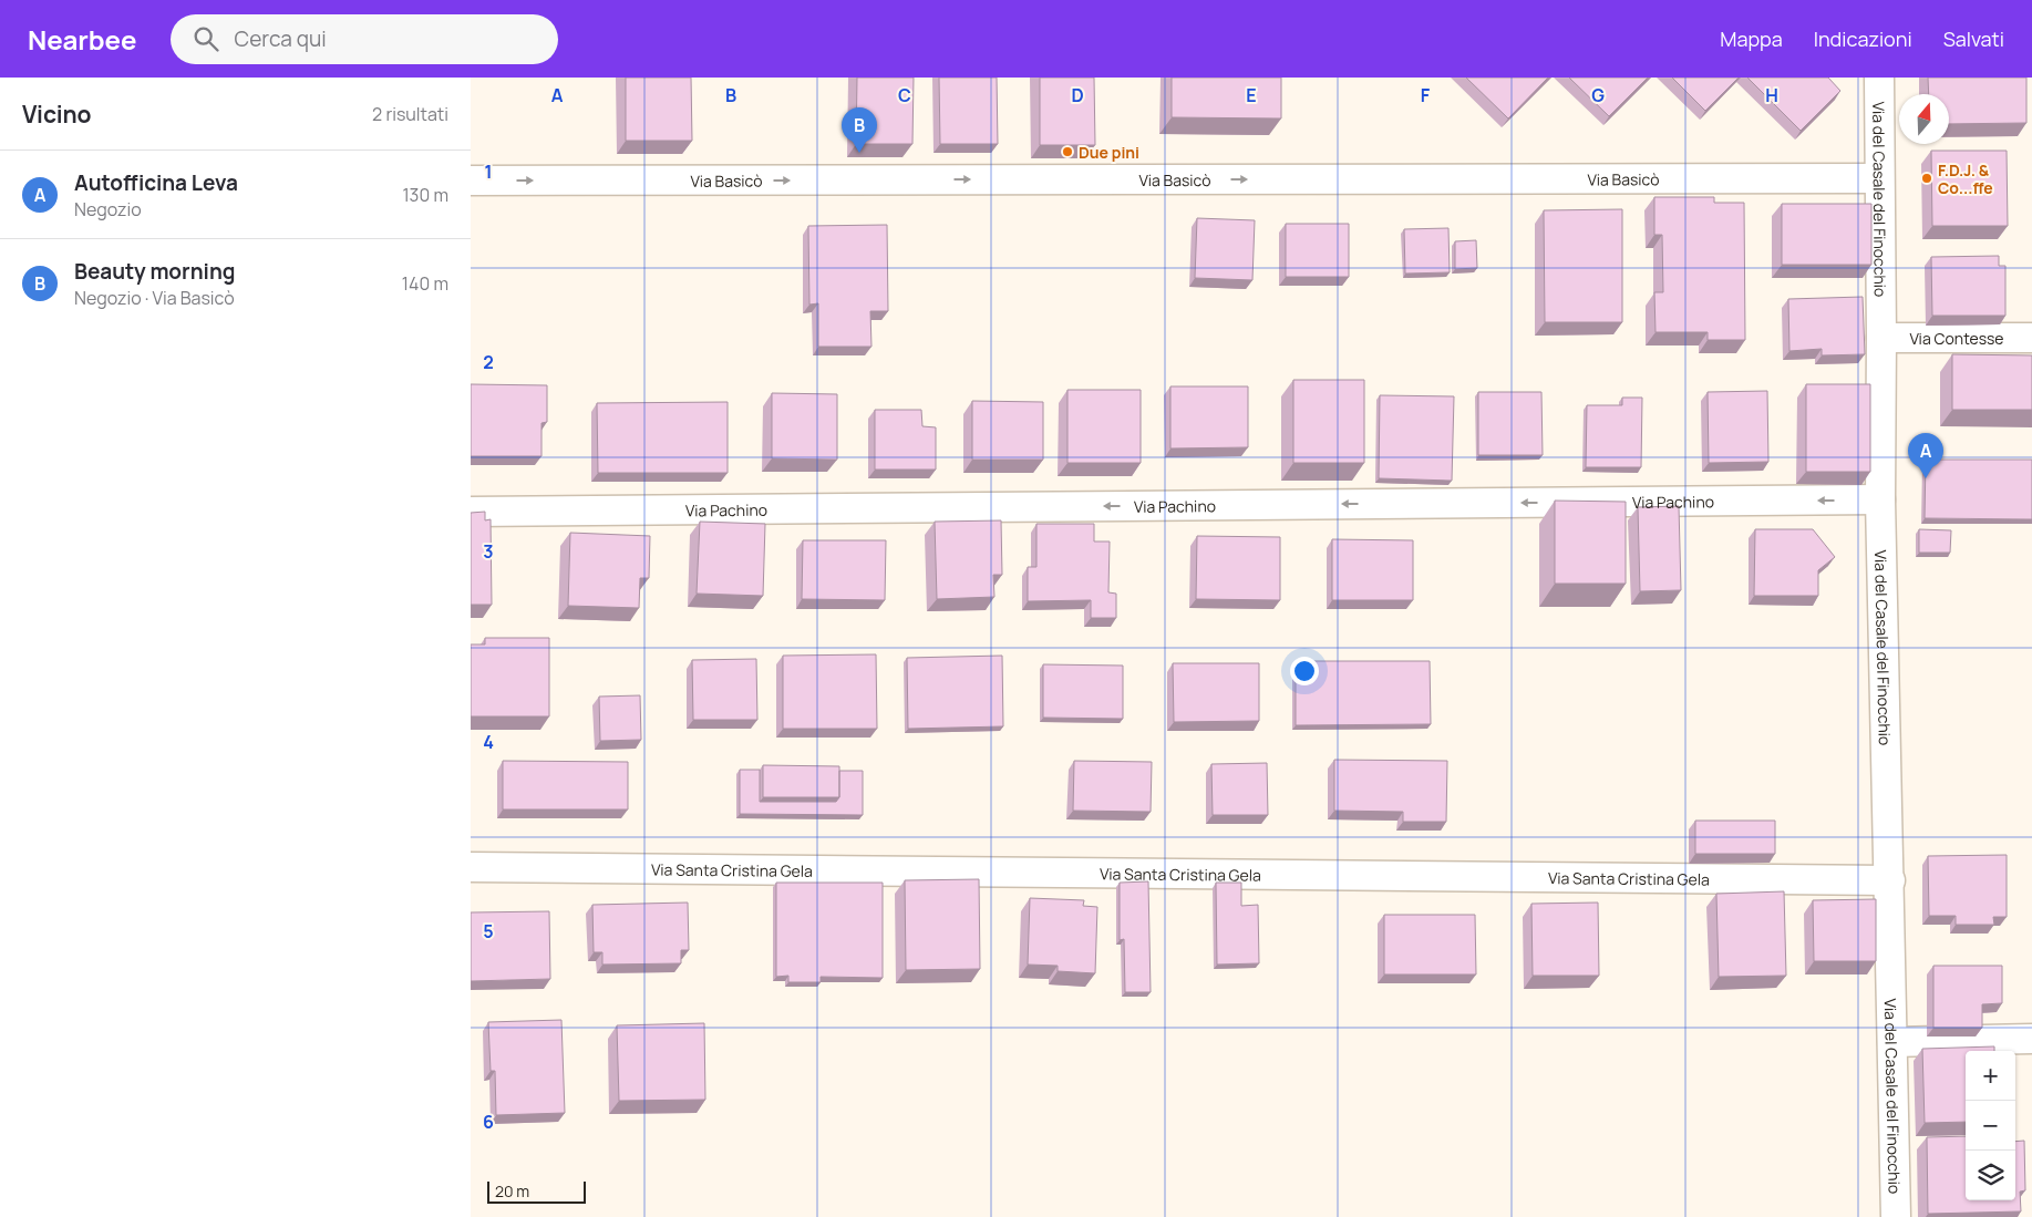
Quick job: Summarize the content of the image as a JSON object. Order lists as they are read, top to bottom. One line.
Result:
{"streets":{"street":["Via Basicò","Via del Casale del Finocchio","Via Contesse","Via Pachino","Via Santa Cristina Gela"]},"crossings":[["Via Basicò","Via del Casale del Finocchio"],["Via del Casale del Finocchio","Via Contesse"],["Via del Casale del Finocchio","Via Pachino"],["Via del Casale del Finocchio","Via Santa Cristina Gela"]],"one_way":["Via Basicò","Via Pachino"],"places":["Due pini","F.D.J. & Co...ffe"],"scale_bar":"20 m","north":"top","page":{"header":"Nearbee","search":"Cerca qui","nav":["Mappa","Indicazioni","Salvati"],"heading":["Vicino","2 risultati"],"pins":["B","A"],"list":[{"mark":"A","name":"Autofficina Leva","note":"Negozio","value":"130 m"},{"mark":"B","name":"Beauty morning","note":"Negozio · Via Basicò","value":"140 m"}],"map_buttons":["+","−"],"scale":"20 m"},"grid":{"columns":["A","B","C","D","E","F","G","H"],"rows":["1","2","3","4","5","6"]}}
